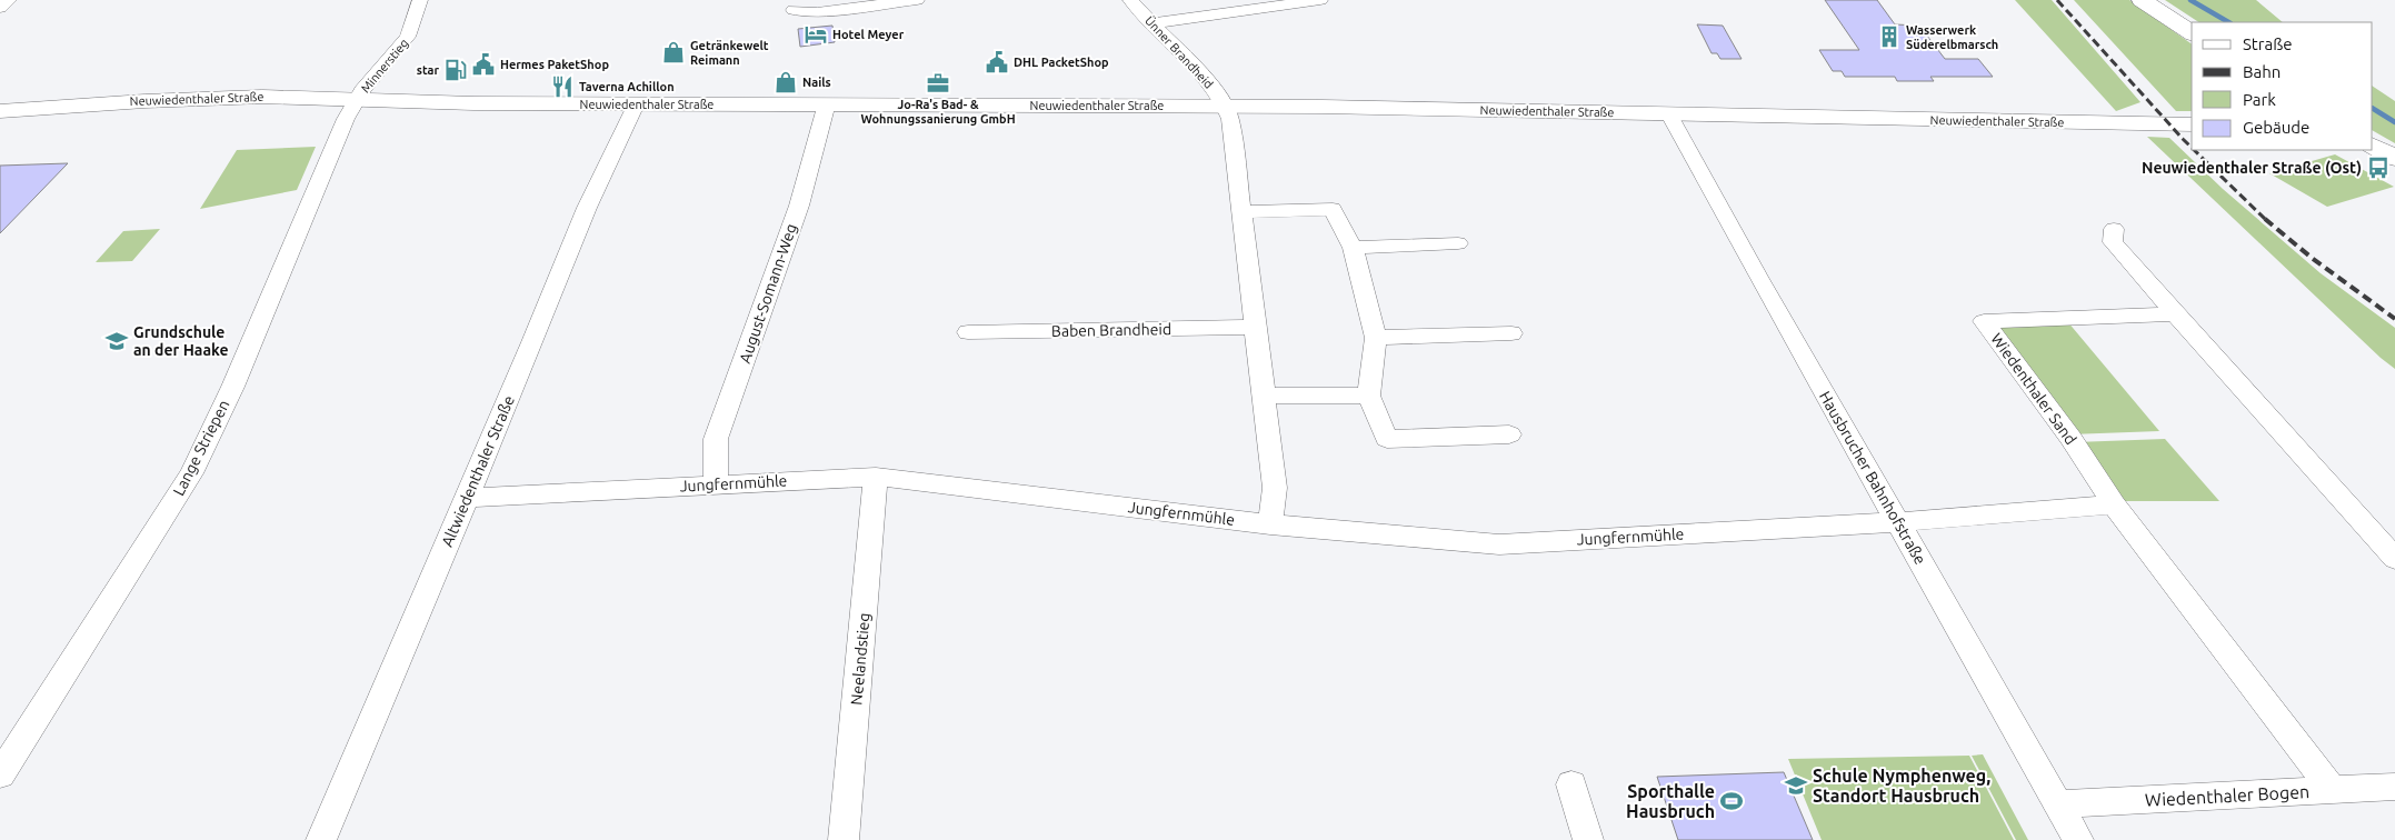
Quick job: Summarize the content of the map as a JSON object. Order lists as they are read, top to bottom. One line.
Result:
{"streets":{"street":["Ünner Brandheid","Minnerstieg","Neuwiedenthaler Straße","August-Somann-Weg","Baben Brandheid","Wiedenthaler Sand","Lange Striepen","Altwiedenthaler Straße","Hausbrucher Bahnhofstraße","Jungfernmühle","Neelandstieg","Wiedenthaler Bogen"]},"crossings":[["Ünner Brandheid","Neuwiedenthaler Straße"],["Minnerstieg","Neuwiedenthaler Straße"],["Minnerstieg","Lange Striepen"],["Neuwiedenthaler Straße","August-Somann-Weg"],["Neuwiedenthaler Straße","Lange Striepen"],["Neuwiedenthaler Straße","Altwiedenthaler Straße"],["Neuwiedenthaler Straße","Hausbrucher Bahnhofstraße"],["August-Somann-Weg","Jungfernmühle"],["Wiedenthaler Sand","Wiedenthaler Bogen"],["Altwiedenthaler Straße","Jungfernmühle"],["Hausbrucher Bahnhofstraße","Jungfernmühle"],["Hausbrucher Bahnhofstraße","Wiedenthaler Bogen"],["Jungfernmühle","Neelandstieg"]],"places":{"hotel":["Hotel Meyer"],"building":["Wasserwerk Süderelbmarsch"],"shop":["Getränkewelt Reimann","Nails"],"public building":["DHL PacketShop","Hermes PaketShop"],"fuel station":["star"],"office":["Jo-Ra's Bad- & Wohnungssanierung GmbH"],"restaurant":["Taverna Achillon"],"bus stop":["Neuwiedenthaler Straße (Ost)"],"school or university":["Grundschule an der Haake","Schule Nymphenweg, Standort Hausbruch"],"sports":["Sporthalle Hausbruch"]},"legend":["Straße","Bahn","Park","Gebäude"]}
